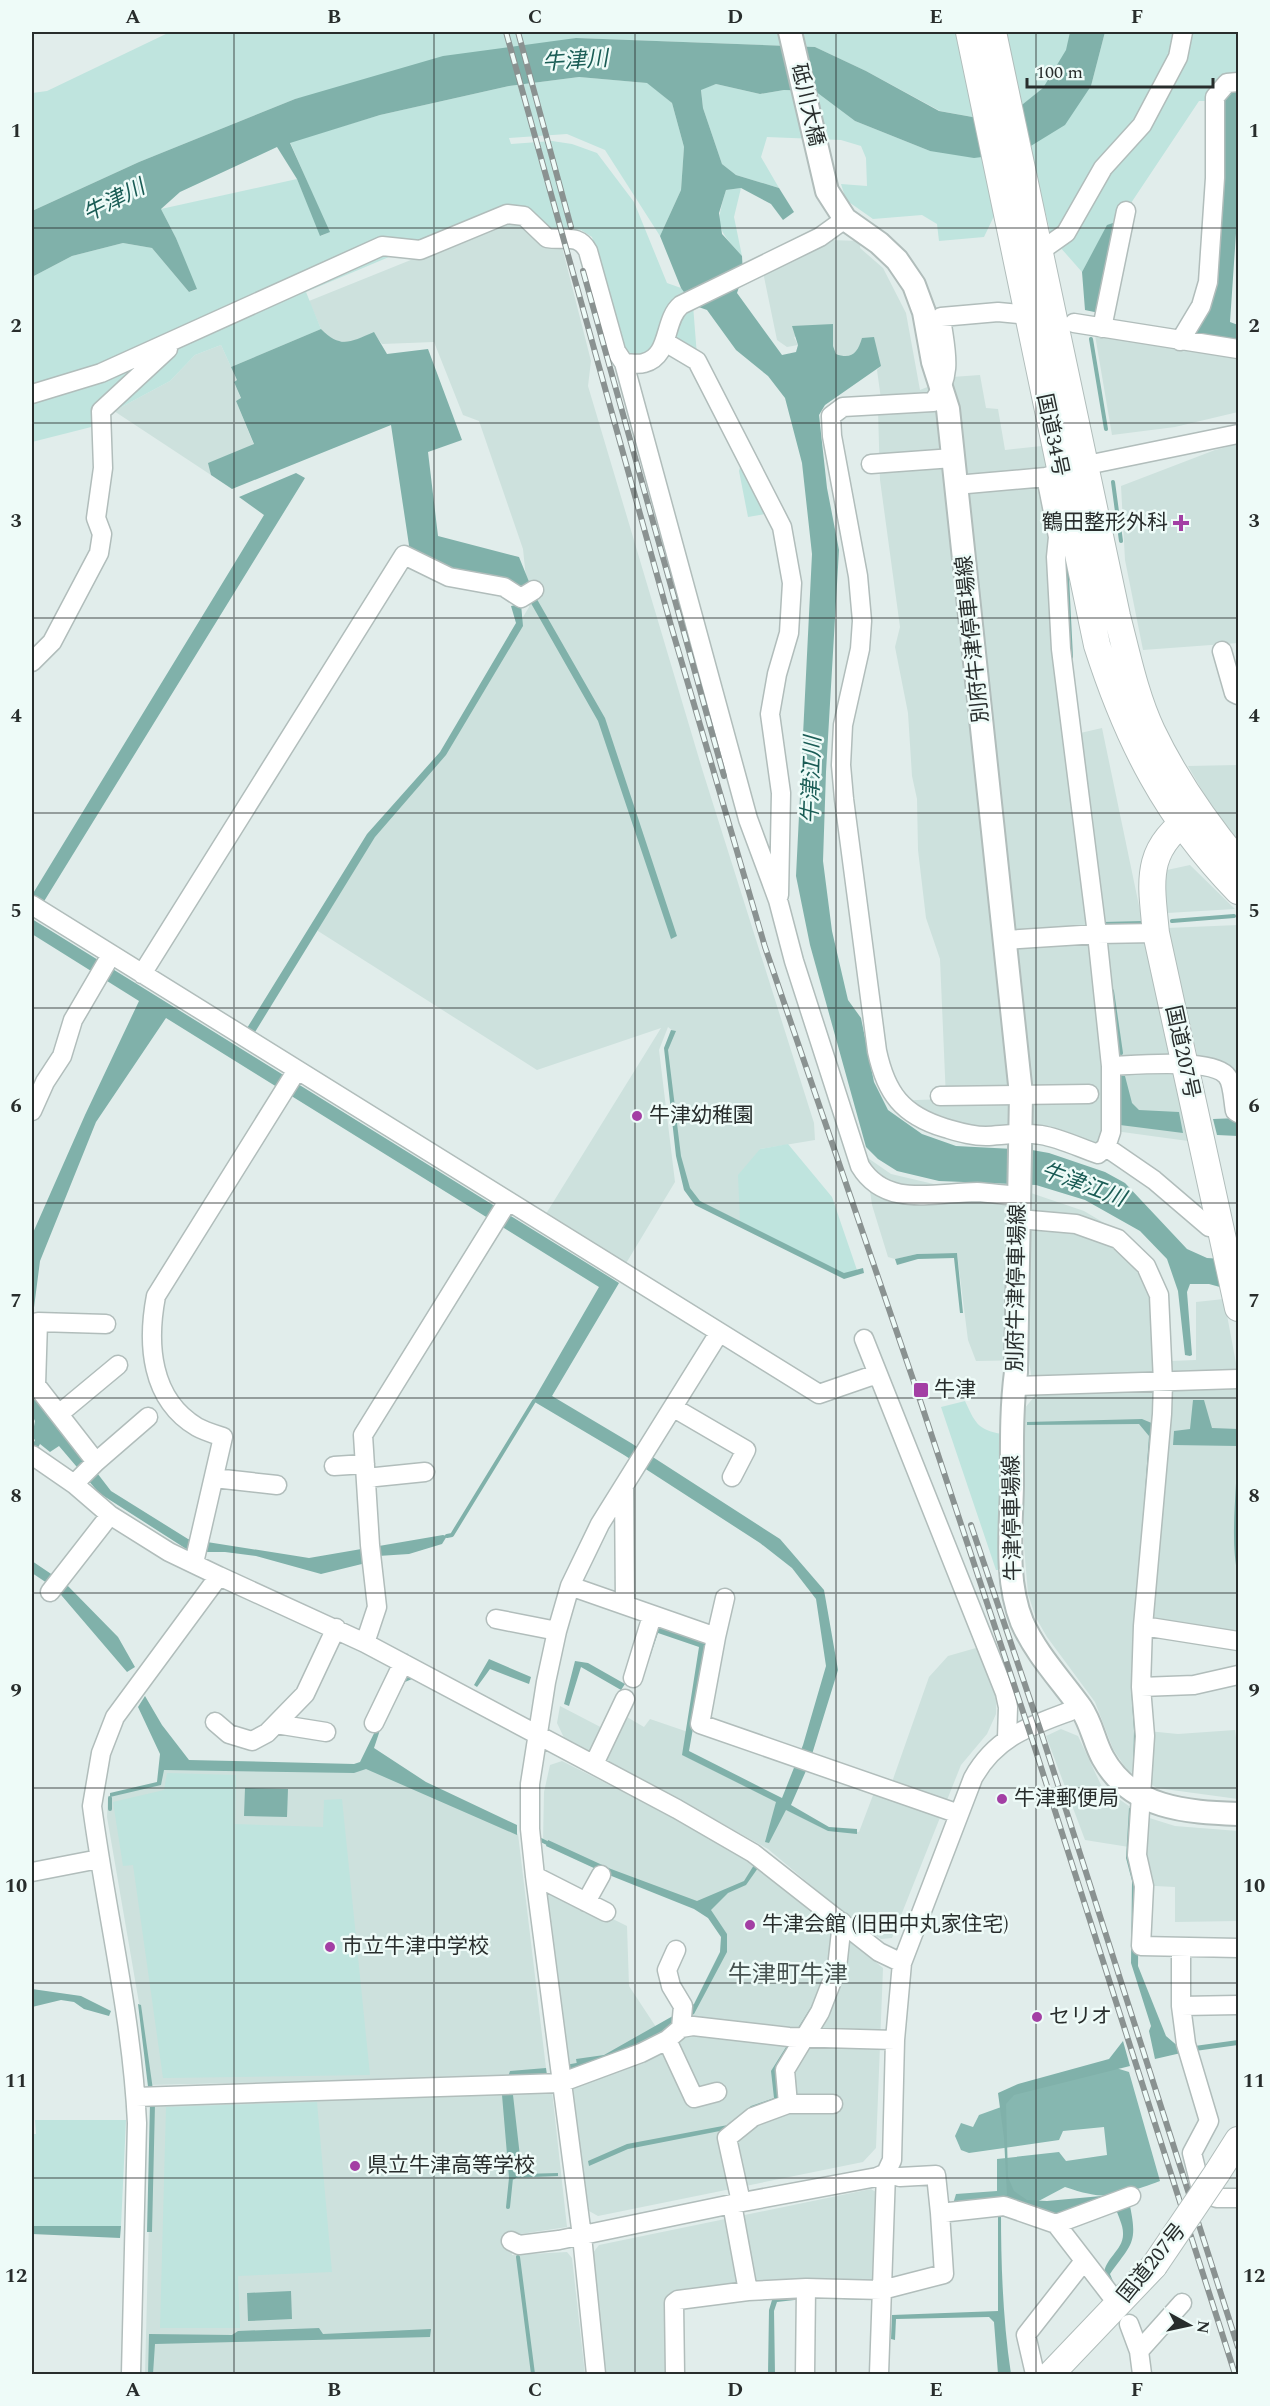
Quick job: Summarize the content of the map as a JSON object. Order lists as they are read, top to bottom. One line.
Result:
{"streets":{"highway":["国道34号","国道207号"],"main road":["砥川大橋","別府牛津停車場線","牛津停車場線"]},"crossings":[["砥川大橋","別府牛津停車場線"],["国道34号","国道207号"],["別府牛津停車場線","牛津停車場線"]],"districts":["牛津町牛津"],"water":["牛津川","牛津江川"],"places":{"health":["鶴田整形外科"],"other":["牛津幼稚園","牛津郵便局","牛津会館 (旧田中丸家住宅)","市立牛津中学校","セリオ","県立牛津高等学校"],"transit":["牛津"]},"scale_bar":"100 m","north":"right","grid":{"columns":["A","B","C","D","E","F"],"rows":["1","2","3","4","5","6","7","8","9","10","11","12"]}}
